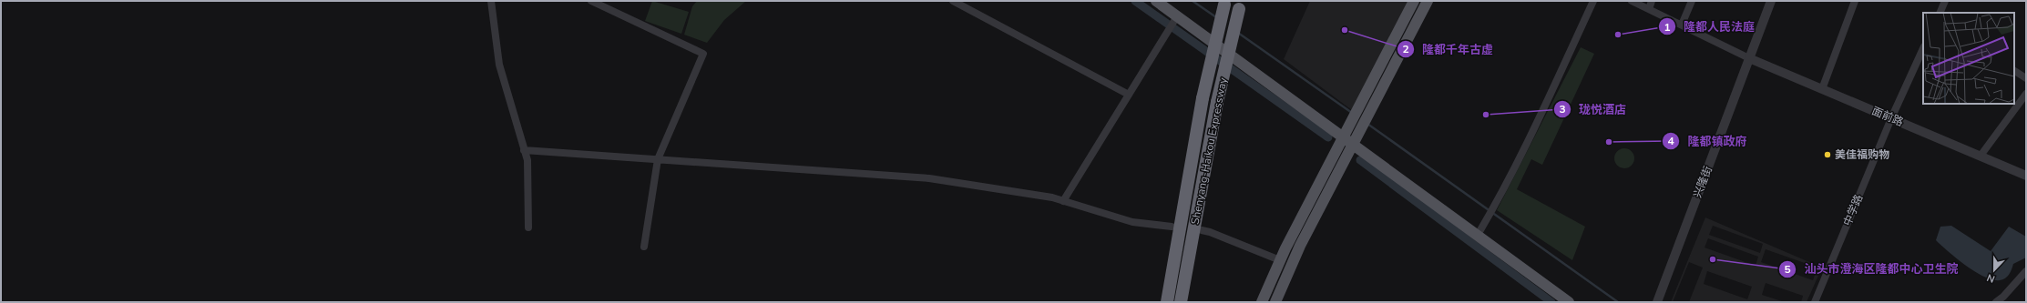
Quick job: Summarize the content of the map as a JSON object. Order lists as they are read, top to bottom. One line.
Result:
{"streets":{"highway":["Shenyang-Haikou Expressway"],"street":["面前路","兴隆街","中学路"]},"crossings":[["面前路","兴隆街"],["面前路","中学路"]],"places":["隆都千年古虚","隆都人民法庭","珑悦酒店","隆都镇政府","美佳福购物","汕头市澄海区隆都中心卫生院"],"north":"bottom"}
